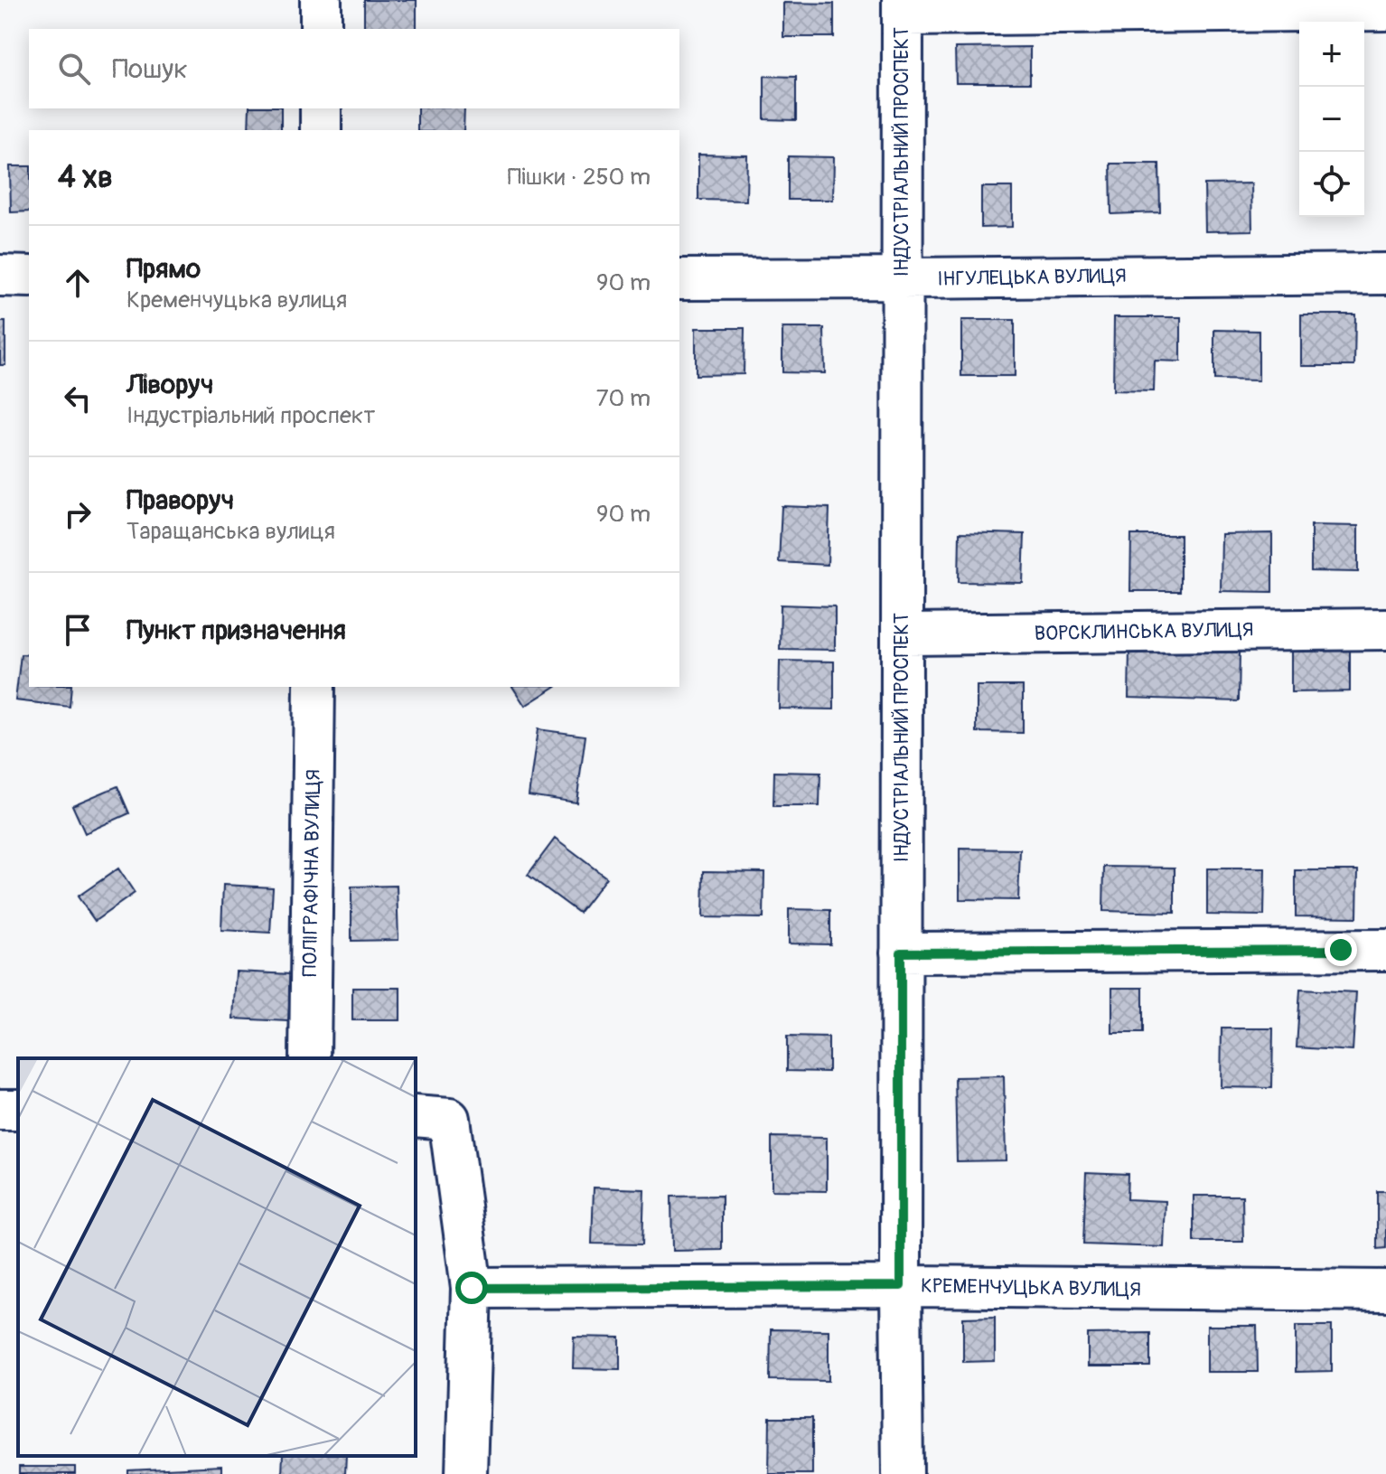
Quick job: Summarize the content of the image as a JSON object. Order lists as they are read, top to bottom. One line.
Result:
{"streets":{"street":["ІНДУСТРІАЛЬНИЙ ПРОСПЕКТ","ІНГУЛЕЦЬКА ВУЛИЦЯ","ВОРСКЛИНСЬКА ВУЛИЦЯ","ПОЛІГРАФІЧНА ВУЛИЦЯ","КРЕМЕНЧУЦЬКА ВУЛИЦЯ"]},"crossings":[["ІНДУСТРІАЛЬНИЙ ПРОСПЕКТ","ІНГУЛЕЦЬКА ВУЛИЦЯ"],["ІНДУСТРІАЛЬНИЙ ПРОСПЕКТ","ВОРСКЛИНСЬКА ВУЛИЦЯ"],["ІНДУСТРІАЛЬНИЙ ПРОСПЕКТ","КРЕМЕНЧУЦЬКА ВУЛИЦЯ"]],"page":{"map_buttons":["+","−"],"search":"Пошук","heading":["4 хв","Пішки · 250 m"],"list":[["Прямо","Кременчуцька вулиця","90 m"],["Ліворуч","Індустріальний проспект","70 m"],["Праворуч","Таращанська вулиця","90 m"],"Пункт призначення"]}}
